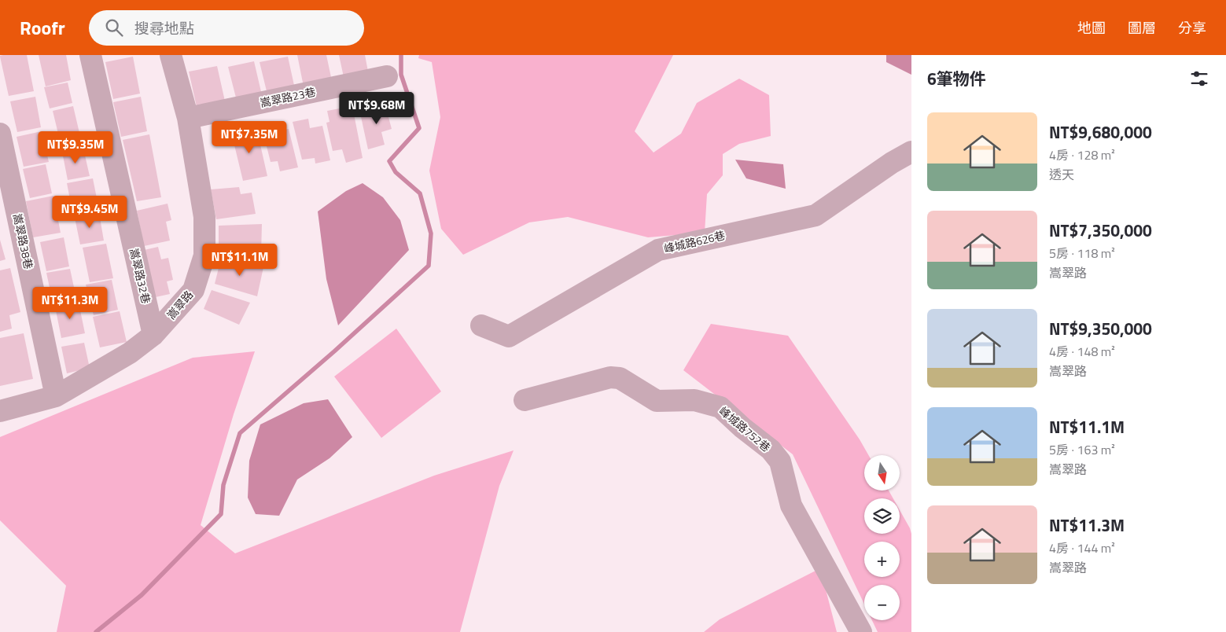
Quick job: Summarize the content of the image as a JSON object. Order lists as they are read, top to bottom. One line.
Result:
{"streets":{"street":["嵩翠路23巷","嵩翠路38巷","峰城路626巷","嵩翠路32巷","嵩翠路","峰城路752巷"]},"crossings":[["嵩翠路23巷","嵩翠路"],["嵩翠路38巷","嵩翠路"],["嵩翠路32巷","嵩翠路"]],"north":"bottom","page":{"header":"Roofr","search":"搜尋地點","nav":["地圖","圖層","分享"],"heading":"6筆物件","price":["NT$9.68M","NT$7.35M","NT$9.35M","NT$9.45M","NT$11.1M","NT$11.3M"],"list":[{"name":"NT$9,680,000","note":"4房 · 128 m² · 透天"},{"name":"NT$7,350,000","note":"5房 · 118 m² · 嵩翠路"},{"name":"NT$9,350,000","note":"4房 · 148 m² · 嵩翠路"},{"name":"NT$11.1M","note":"5房 · 163 m² · 嵩翠路"},{"name":"NT$11.3M","note":"4房 · 144 m² · 嵩翠路"}],"map_buttons":["+","−"]}}
